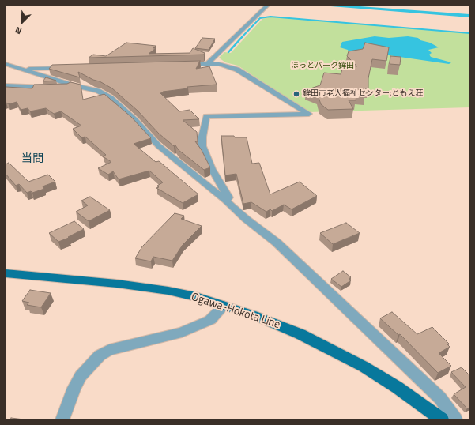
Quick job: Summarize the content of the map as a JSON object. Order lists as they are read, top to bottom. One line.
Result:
{"streets":{"main road":["Ogawa-Hokota Line"]},"districts":["当間"],"parks":["ほっとパーク鉾田"],"places":["鉾田市老人福祉センター;ともえ荘"],"north":"bottom left"}
